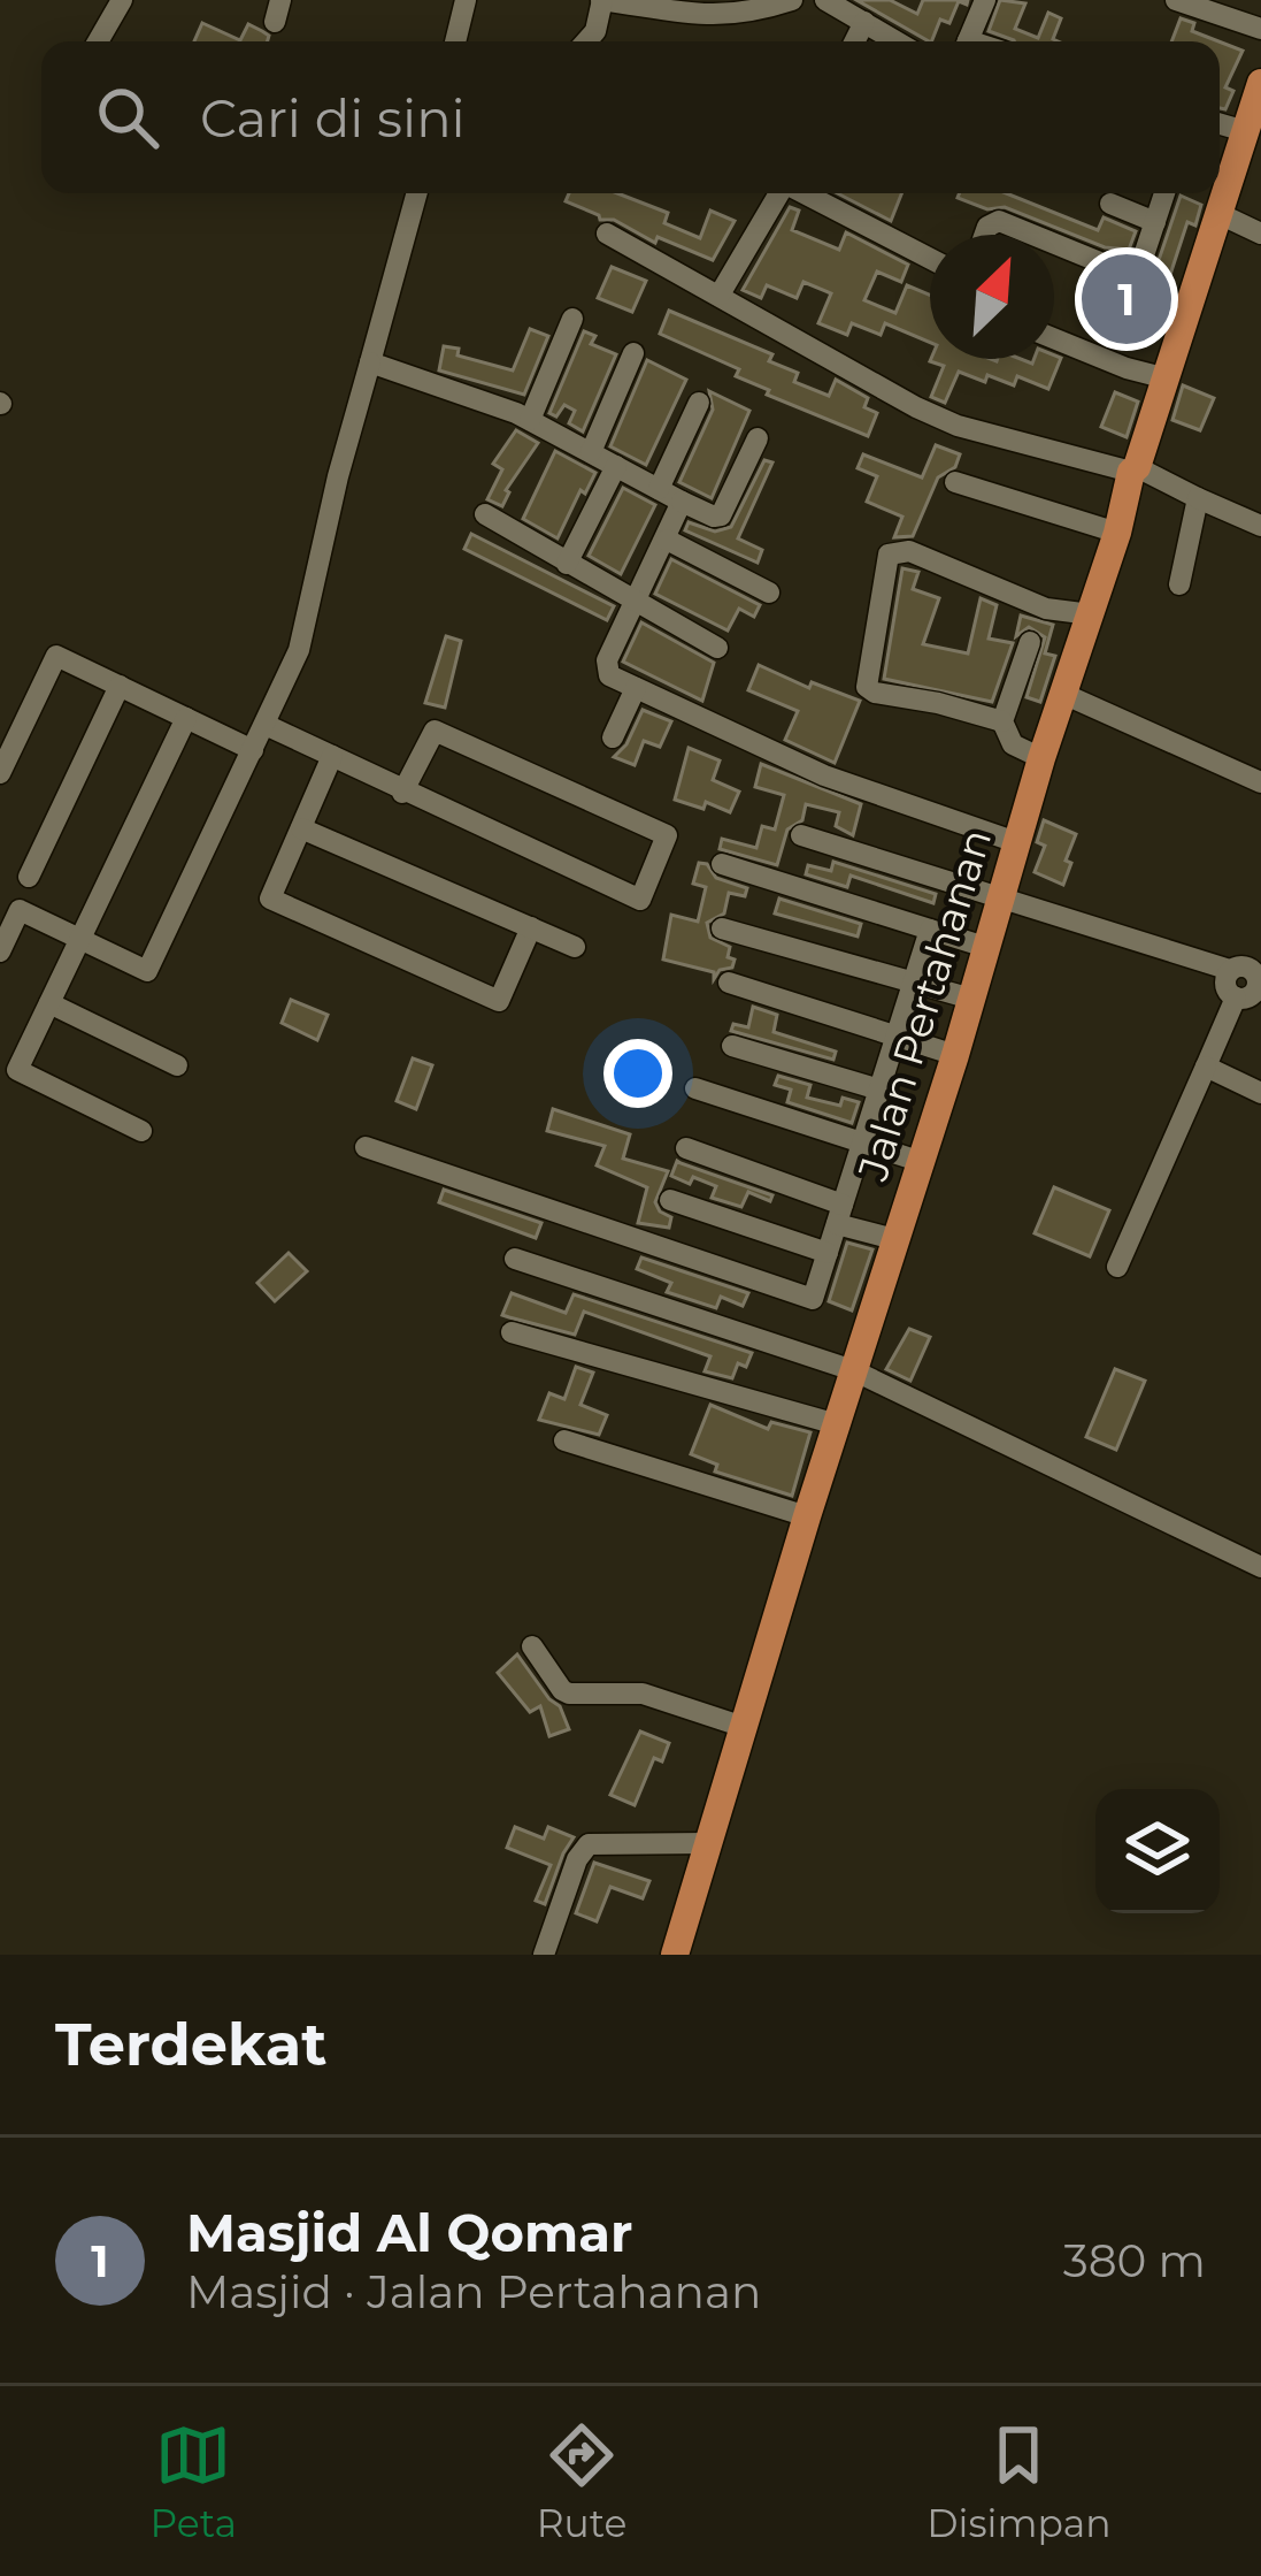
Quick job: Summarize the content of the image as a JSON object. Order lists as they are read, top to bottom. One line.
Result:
{"streets":{"main road":["Jalan Pertahanan"]},"north":"top right","page":{"search":"Cari di sini","pins":"1","heading":"Terdekat","list":[{"mark":"1","name":"Masjid Al Qomar","note":"Masjid · Jalan Pertahanan","value":"380 m"}],"nav":["Peta","Rute","Disimpan"]}}
